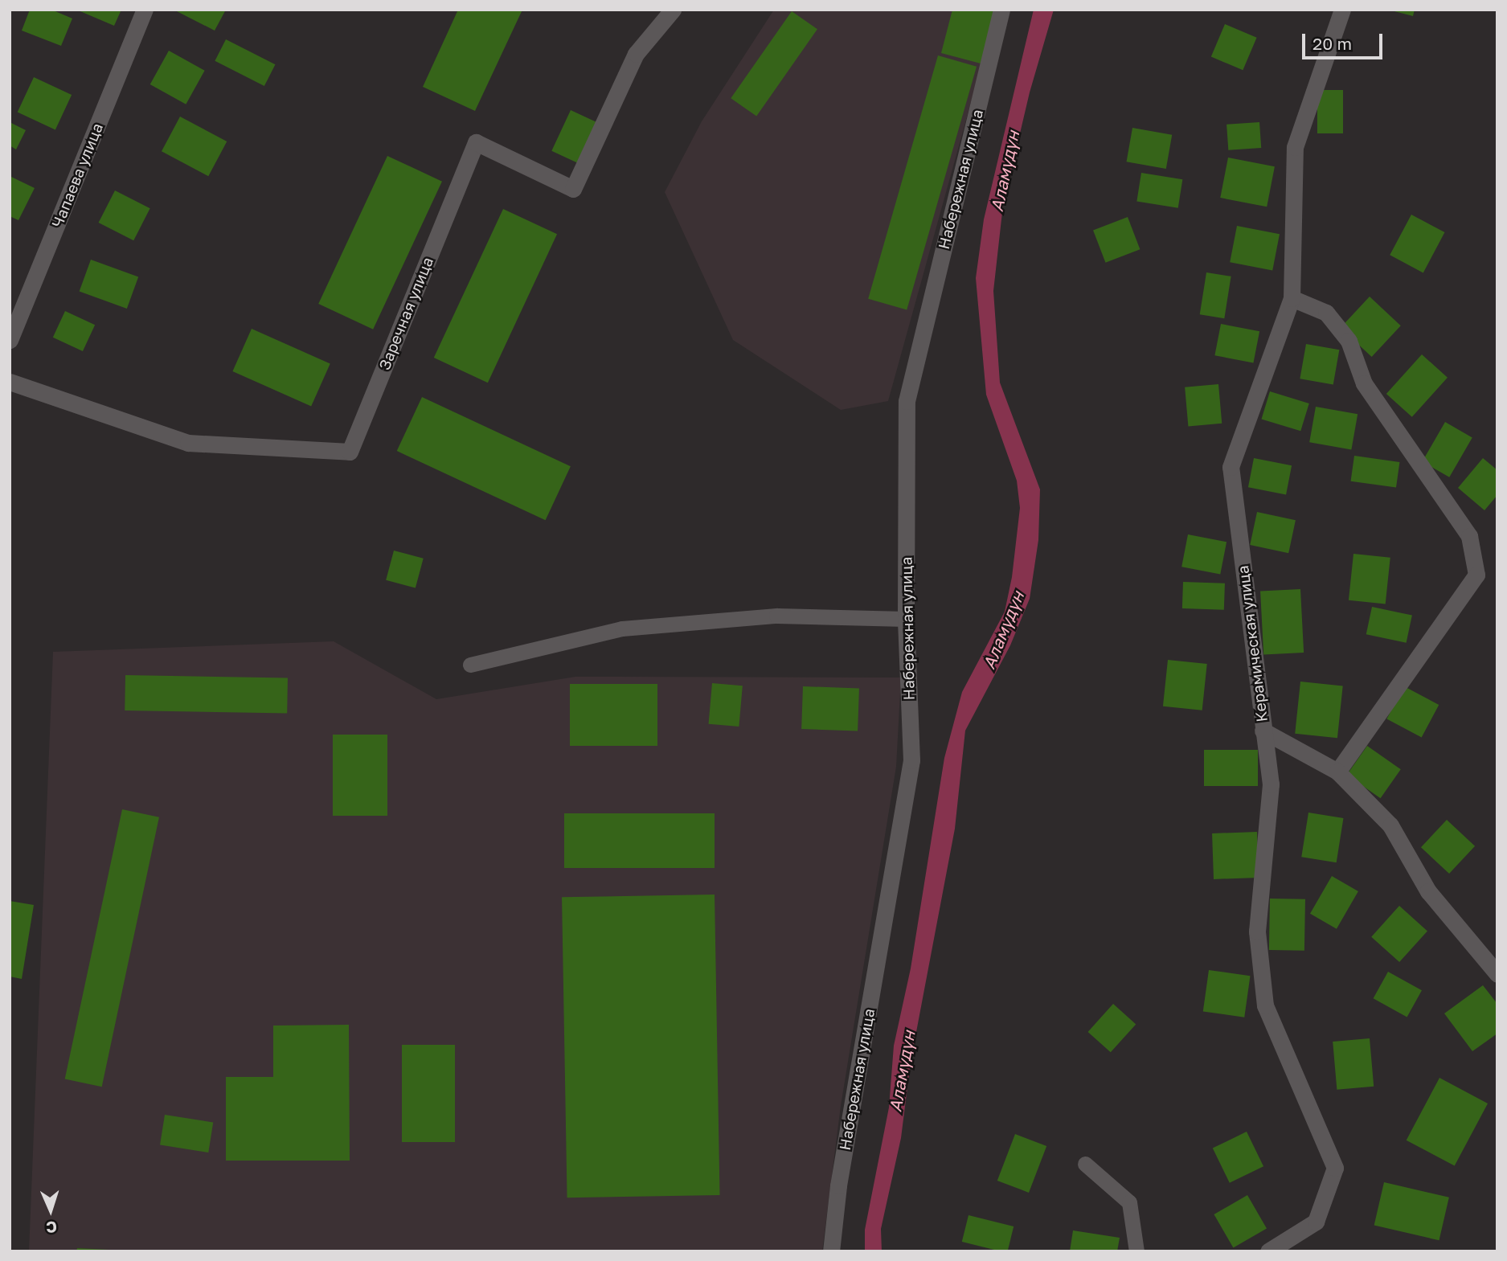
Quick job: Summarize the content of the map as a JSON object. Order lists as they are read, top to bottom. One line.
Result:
{"streets":{"street":["Чапаева улица","Набережная улица","Заречная улица","Керамическая улица"]},"water":["Аламүдүн"],"scale_bar":"20 m","north":"bottom"}
